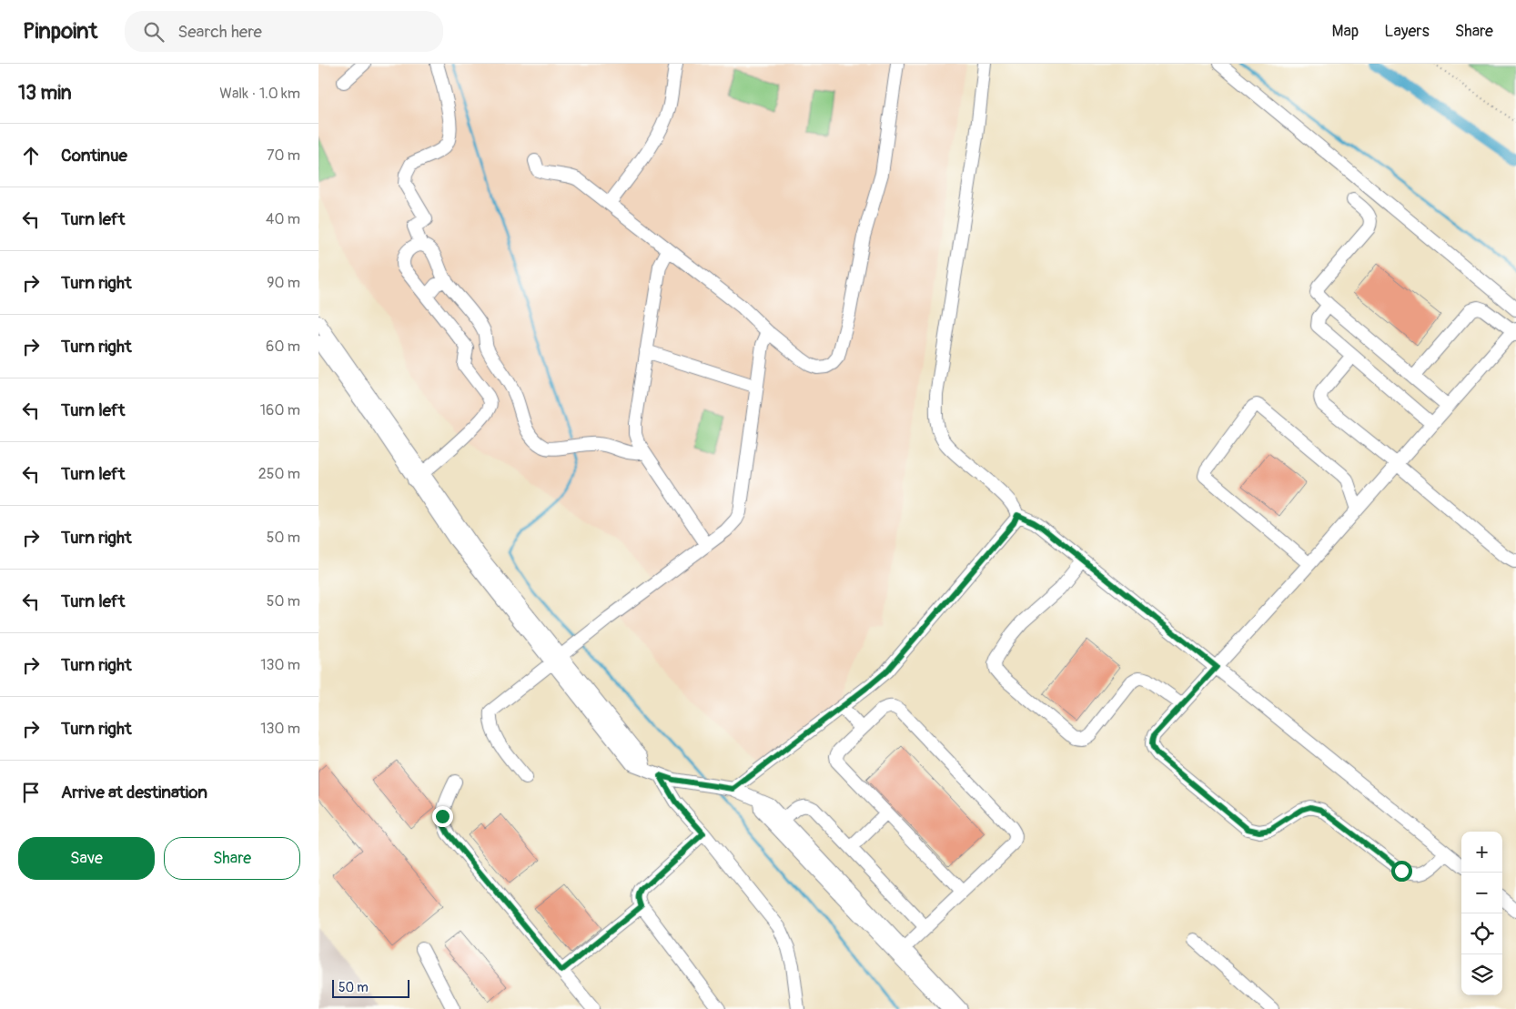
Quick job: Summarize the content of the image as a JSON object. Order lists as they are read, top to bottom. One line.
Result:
{"scale_bar":"50 m","page":{"header":"Pinpoint","search":"Search here","nav":["Map","Layers","Share"],"heading":["13 min","Walk · 1.0 km"],"list":[["Continue","70 m"],["Turn left","40 m"],["Turn right","90 m"],["Turn right","60 m"],["Turn left","160 m"],["Turn left","250 m"],["Turn right","50 m"],["Turn left","50 m"],["Turn right","130 m"],["Turn right","130 m"],"Arrive at destination"],"buttons":["Save","Share"],"map_buttons":["+","−"],"scale":"50 m"}}
